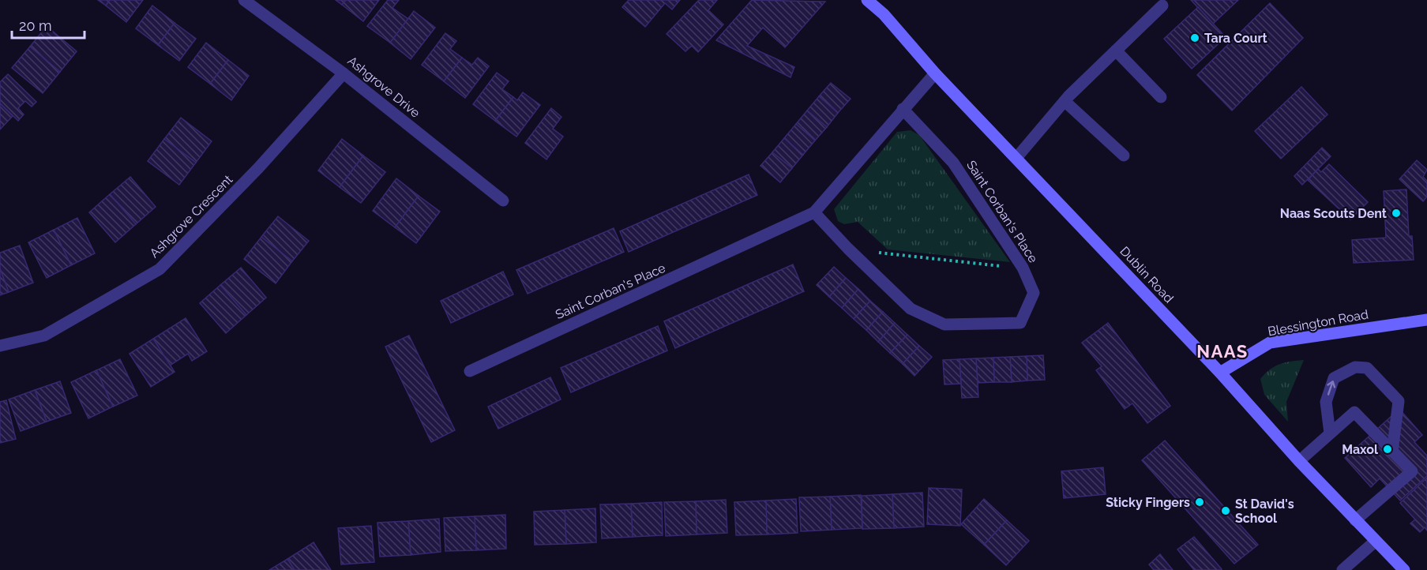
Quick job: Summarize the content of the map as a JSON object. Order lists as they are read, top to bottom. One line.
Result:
{"streets":{"main road":["Dublin Road","Blessington Road"],"street":["Ashgrove Drive","Saint Corban's Place","Ashgrove Crescent"]},"crossings":[["Ashgrove Drive","Ashgrove Crescent"],["Saint Corban's Place","Dublin Road"],["Dublin Road","Blessington Road"]],"districts":["NAAS"],"places":["Tara Court","Naas Scouts Dent","Maxol","Sticky Fingers","St David's School"],"scale_bar":"20 m"}
